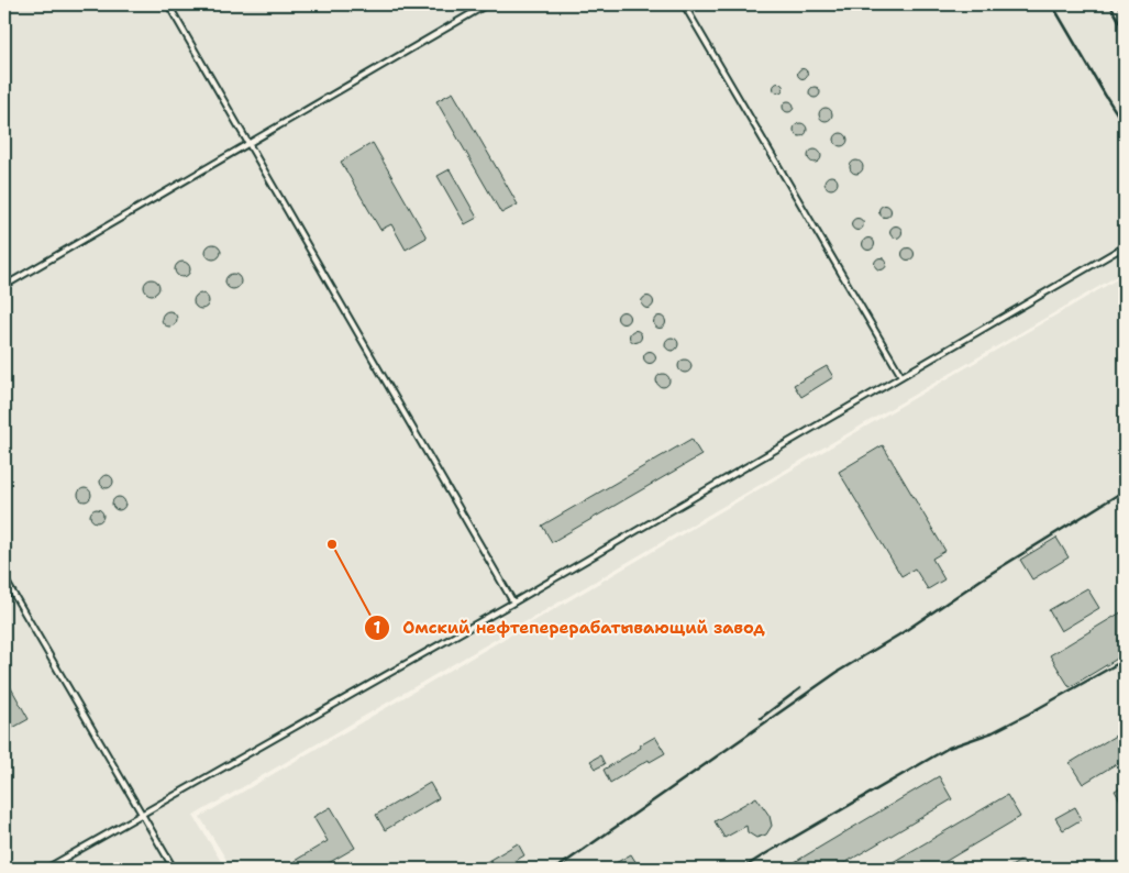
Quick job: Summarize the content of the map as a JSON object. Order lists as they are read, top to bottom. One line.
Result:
{"places":["Омский нефтеперерабатывающий завод"]}
